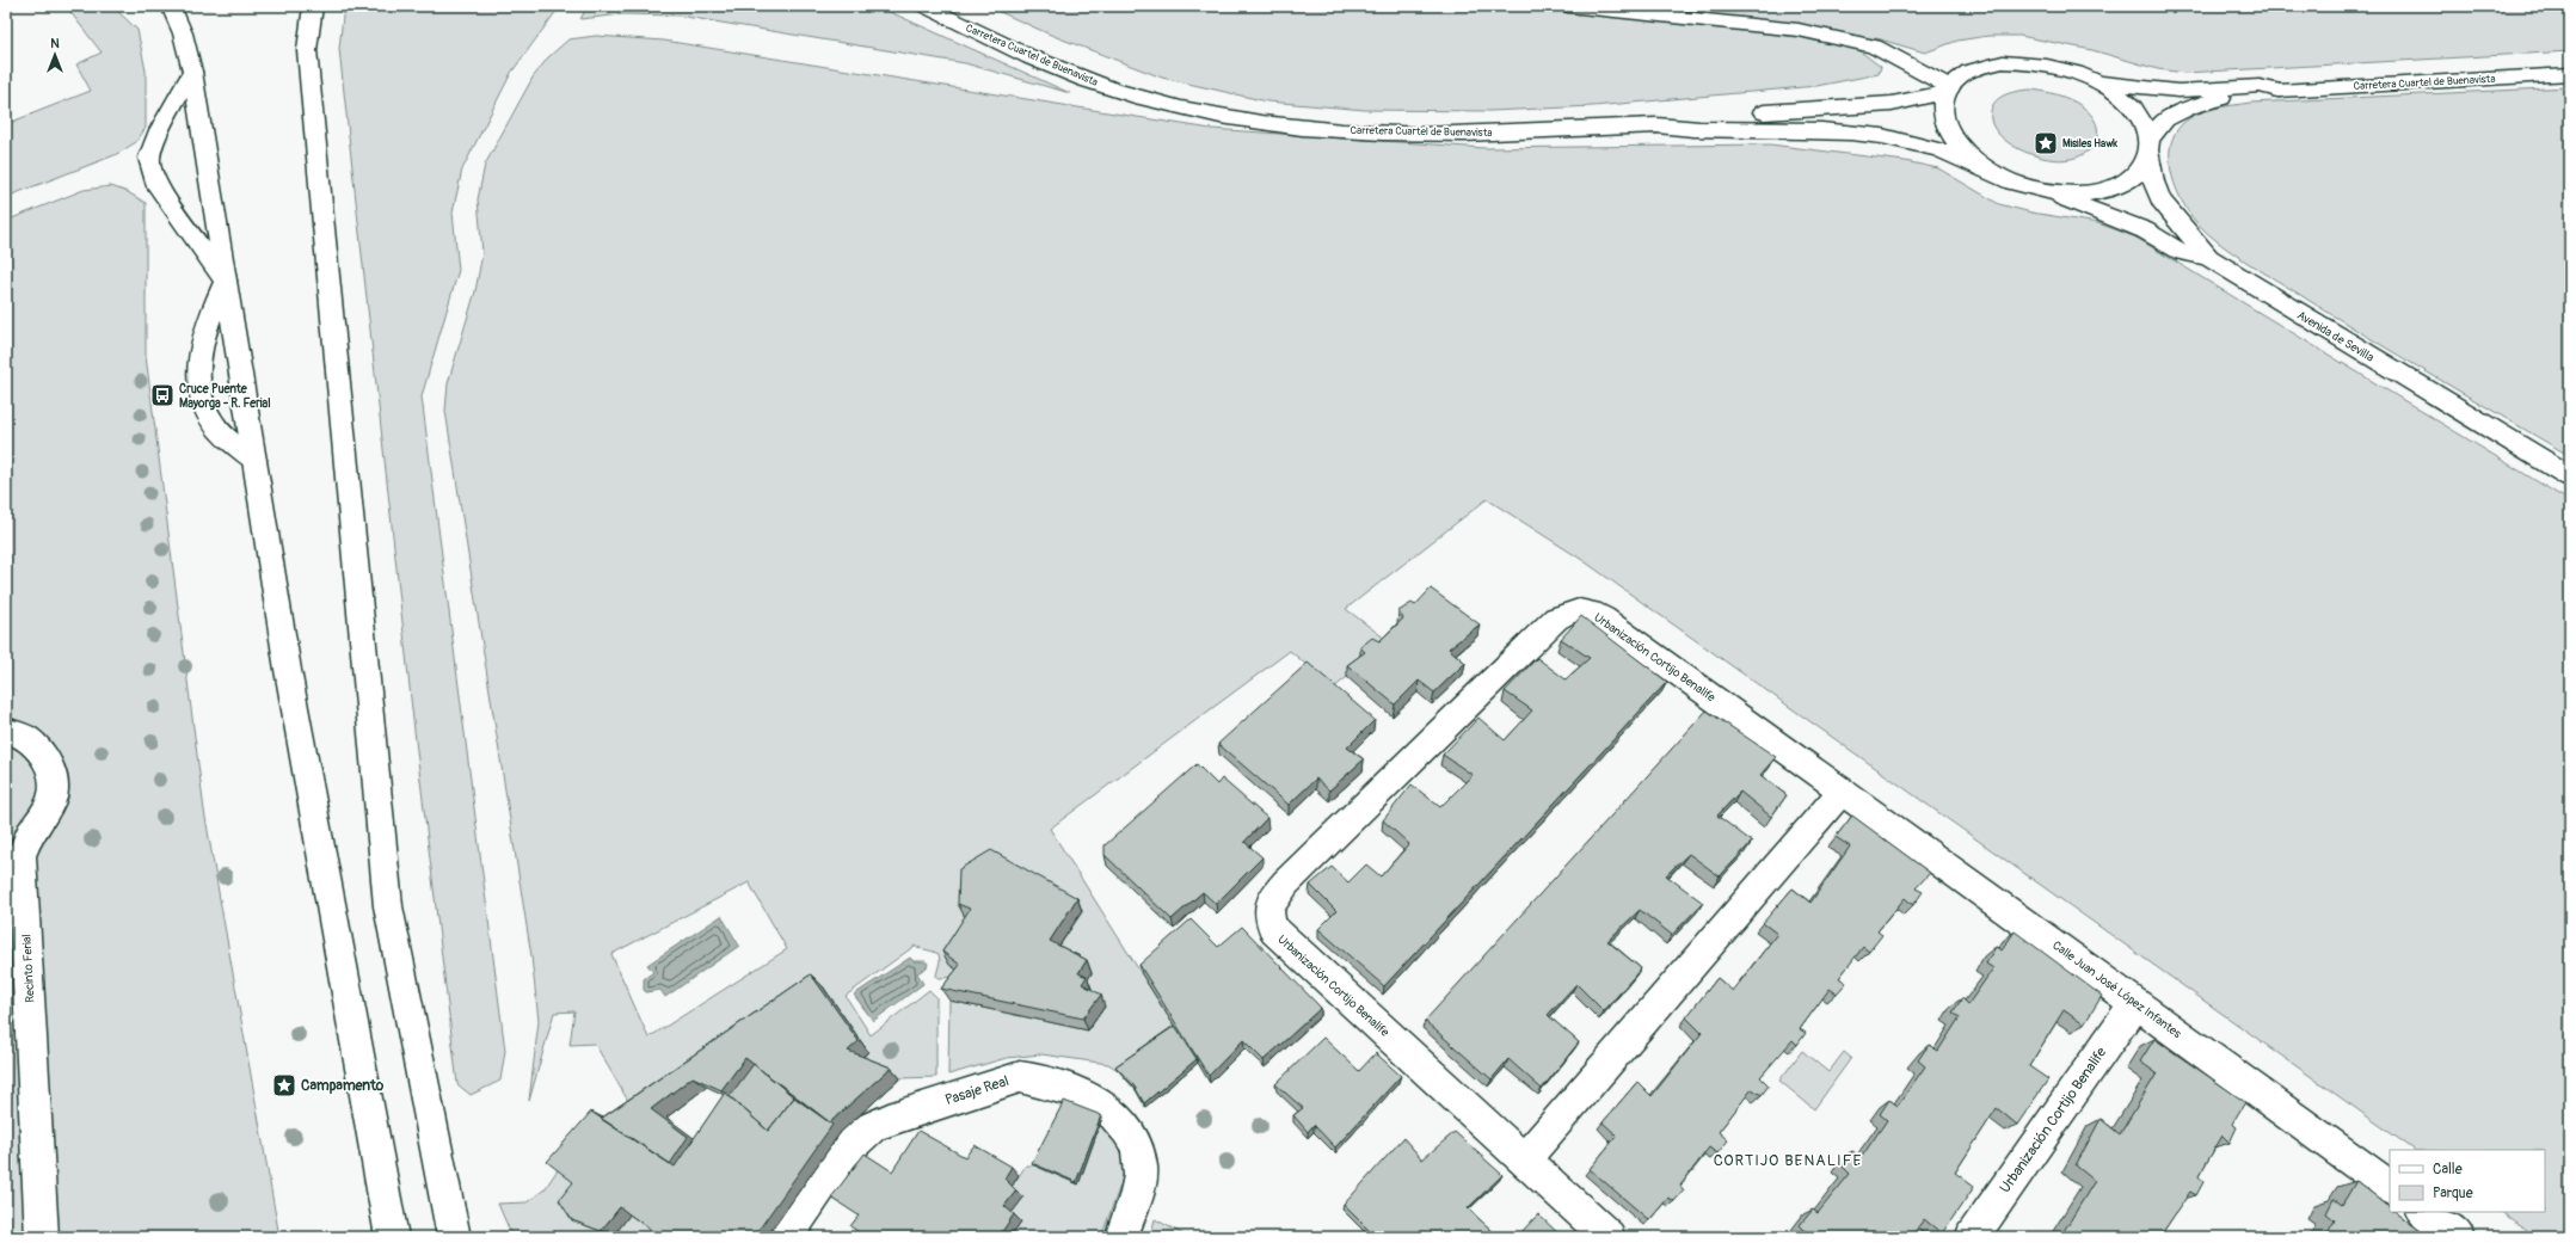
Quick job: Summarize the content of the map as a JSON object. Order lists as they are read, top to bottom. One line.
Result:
{"streets":{"main road":["Carretera Cuartel de Buenavista","Avenida de Sevilla","Urbanización Cortijo Benalife","Recinto Ferial","Calle Juan José López Infantes","Pasaje Real"]},"crossings":[["Carretera Cuartel de Buenavista","Avenida de Sevilla"],["Urbanización Cortijo Benalife","Calle Juan José López Infantes"]],"districts":["CORTIJO BENALIFE"],"places":{"place":["Misiles Hawk","Campamento"],"bus stop":["Cruce Puente Mayorga - R. Ferial"]},"legend":["Calle","Parque"],"north":"top"}
